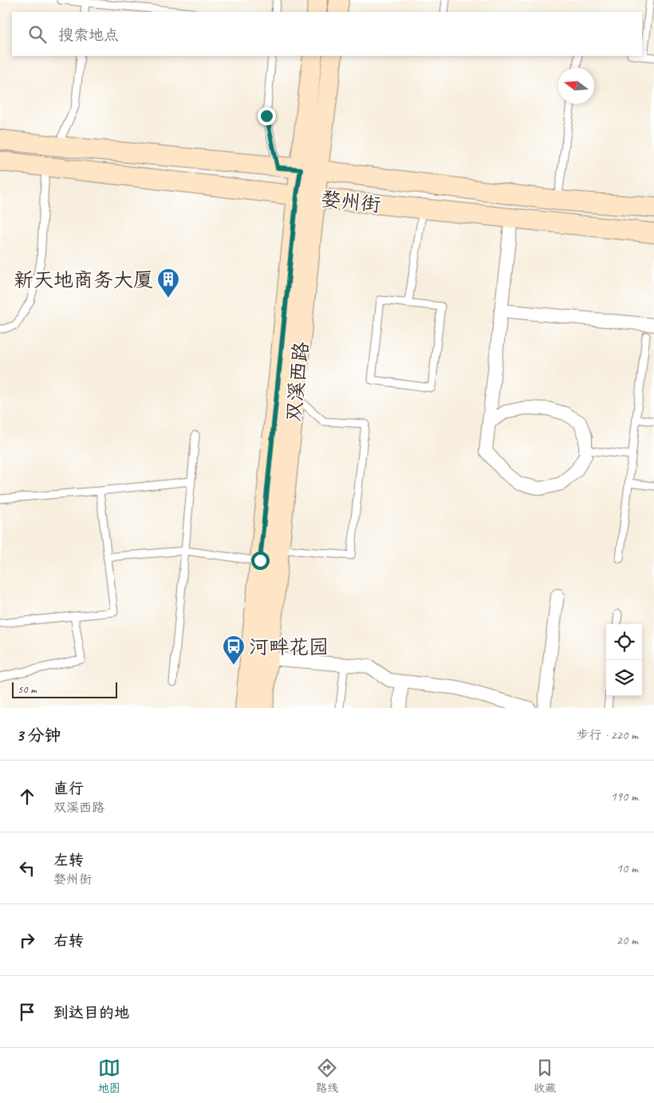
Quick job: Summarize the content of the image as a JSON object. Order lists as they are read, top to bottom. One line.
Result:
{"streets":{"main road":["婺州街","双溪西路"]},"crossings":[["婺州街","双溪西路"]],"places":{"building":["新天地商务大厦"],"bus stop":["河畔花园"]},"scale_bar":"50 m","north":"left","page":{"search":"搜索地点","scale":"50 m","heading":["3 分钟","步行 · 220 m"],"list":[["直行","双溪西路","190 m"],["左转","婺州街","10 m"],["右转","20 m"],"到达目的地"],"nav":["地图","路线","收藏"]}}
